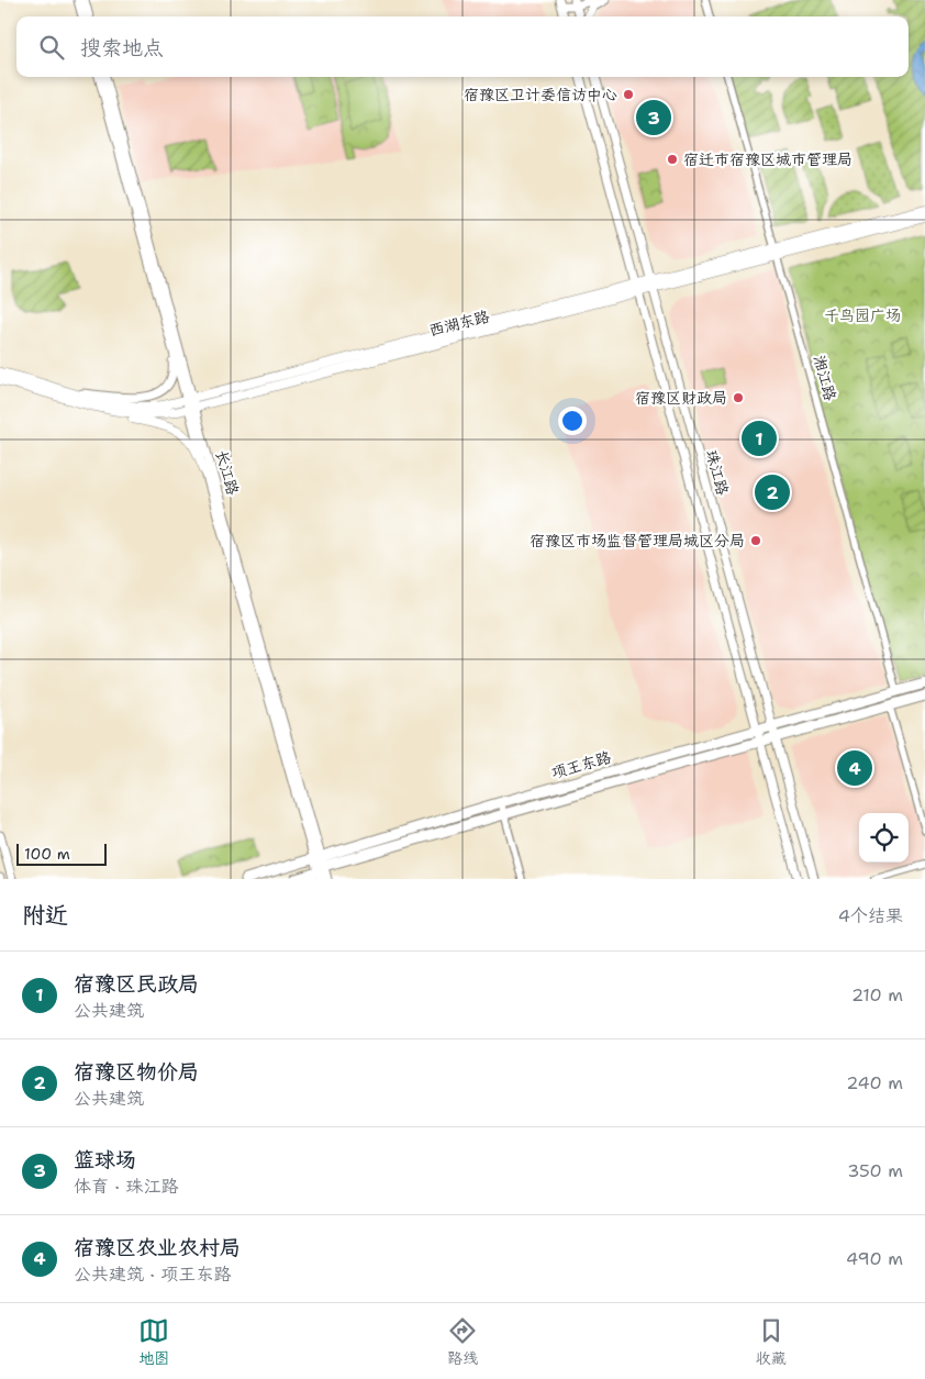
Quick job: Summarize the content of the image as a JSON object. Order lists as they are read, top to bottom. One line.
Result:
{"streets":{"main road":["西湖东路","项王东路"],"street":["湘江路","长江路","珠江路"]},"crossings":[["西湖东路","湘江路"],["西湖东路","长江路"],["西湖东路","珠江路"],["湘江路","项王东路"],["长江路","项王东路"],["珠江路","项王东路"]],"parks":["千鸟园广场"],"places":["宿豫区卫计委信访中心","宿迁市宿豫区城市管理局","宿豫区财政局","宿豫区市场监督管理局城区分局"],"scale_bar":"100 m","page":{"search":"搜索地点","pins":["3","1","2","4"],"scale":"100 m","heading":["附近","4个结果"],"list":[{"mark":"1","name":"宿豫区民政局","note":"公共建筑","value":"210 m"},{"mark":"2","name":"宿豫区物价局","note":"公共建筑","value":"240 m"},{"mark":"3","name":"篮球场","note":"体育 · 珠江路","value":"350 m"},{"mark":"4","name":"宿豫区农业农村局","note":"公共建筑 · 项王东路","value":"490 m"}],"nav":["地图","路线","收藏"]}}
